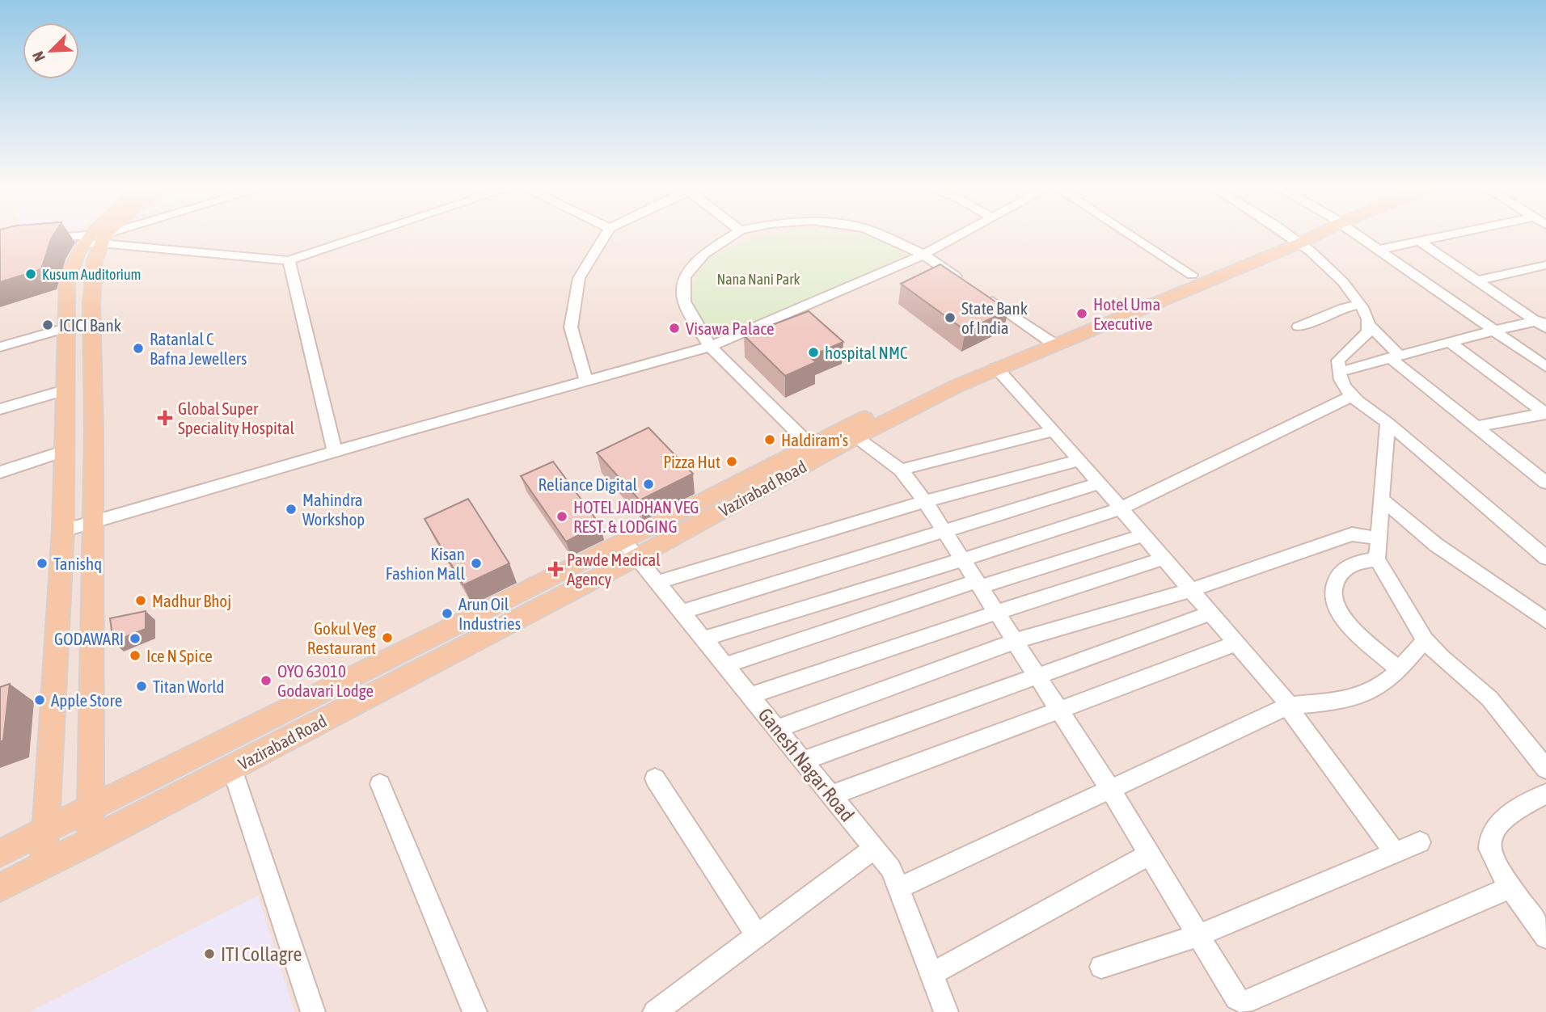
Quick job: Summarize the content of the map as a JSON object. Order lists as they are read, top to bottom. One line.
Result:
{"streets":{"main road":["Vazirabad Road"],"street":["Ganesh Nagar Road"]},"crossings":[["Vazirabad Road","Ganesh Nagar Road"]],"parks":["Nana Nani Park"],"places":{"other":["Kusum Auditorium","Hotel Uma Executive","State Bank of India","ICICI Bank","Visawa Palace","Ratanlal C Bafna Jewellers","hospital NMC","Haldiram's","Pizza Hut","Reliance Digital","Mahindra Workshop","HOTEL JAIDHAN VEG REST. & LODGING","Tanishq","Kisan Fashion Mall","Madhur Bhoj","Arun Oil Industries","Gokul Veg Restaurant","GODAWARI","Ice N Spice","OYO 63010 Godavari Lodge","Titan World","Apple Store","ITI Collagre"],"health":["Global Super Speciality Hospital","Pawde Medical Agency"]},"north":"bottom left"}
